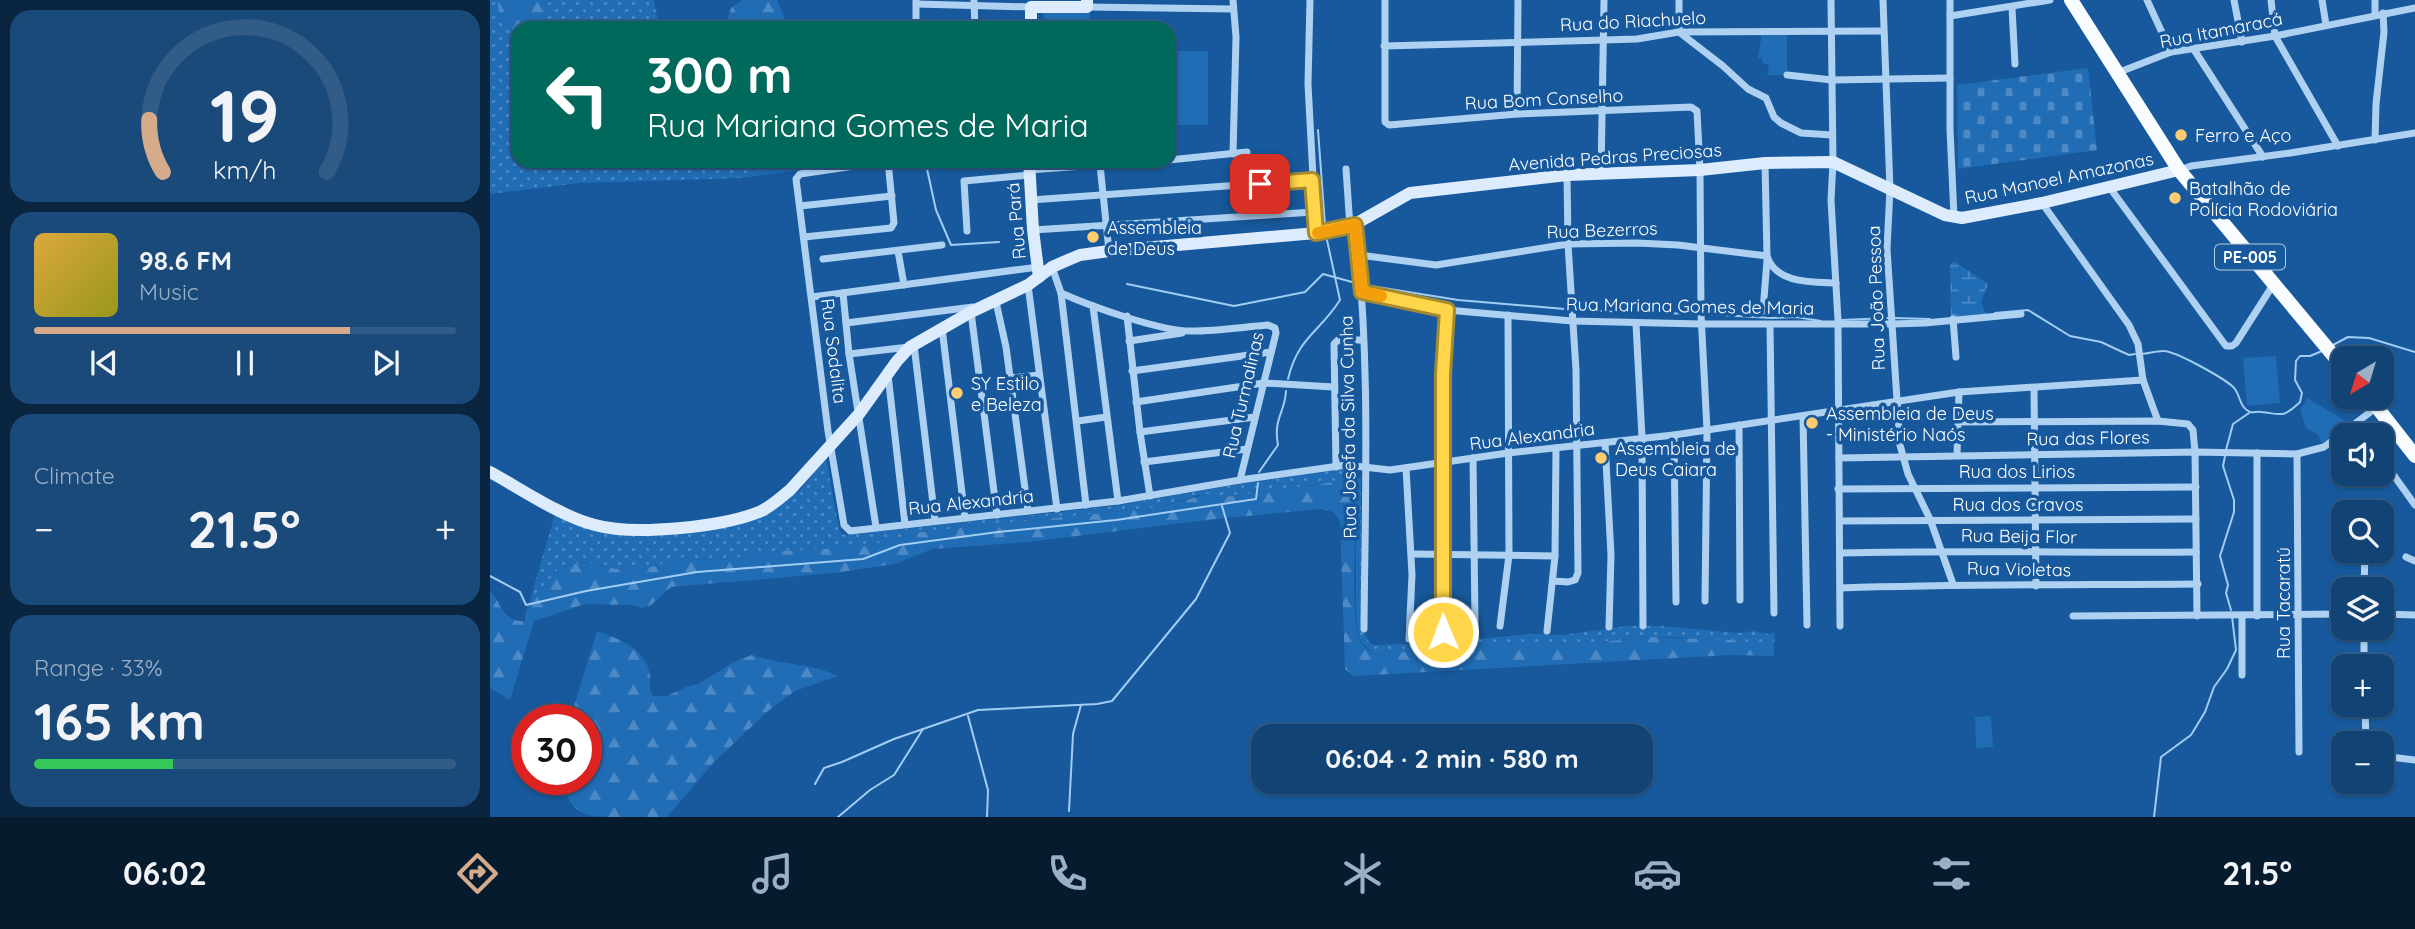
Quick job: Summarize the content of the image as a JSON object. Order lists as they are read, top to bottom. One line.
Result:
{"streets":{"main road":["Avenida Pedras Preciosas","Rua Manoel Amazonas","Rua Pará","PE-005"],"street":["Rua do Riachuelo","Rua Itamaracá","Rua Bom Conselho","Rua Bezerros","Rua João Pessoa","Rua Mariana Gomes de Maria","Rua Sodalita","Rua Turmalinas","Rua Josefa da Silva Cunha","Rua Alexandria","Rua das Flores","Rua dos Lirios","Rua dos Cravos","Rua Beija Flor","Rua Violetas","Rua Tacaratú"]},"crossings":[["Rua do Riachuelo","Rua Bom Conselho"],["Rua do Riachuelo","Rua João Pessoa"],["Rua Itamaracá","PE-005"],["Rua Bom Conselho","Avenida Pedras Preciosas"],["Avenida Pedras Preciosas","Rua Manoel Amazonas"],["Avenida Pedras Preciosas","Rua Pará"],["Avenida Pedras Preciosas","Rua Sodalita"],["Avenida Pedras Preciosas","Rua Josefa da Silva Cunha"],["Rua Manoel Amazonas","PE-005"],["Rua Manoel Amazonas","Rua João Pessoa"],["Rua Bezerros","Rua Josefa da Silva Cunha"],["Rua João Pessoa","Rua Mariana Gomes de Maria"],["Rua João Pessoa","Rua Alexandria"],["Rua João Pessoa","Rua das Flores"],["Rua João Pessoa","Rua dos Lirios"],["Rua João Pessoa","Rua dos Cravos"],["Rua João Pessoa","Rua Beija Flor"],["Rua João Pessoa","Rua Violetas"],["Rua Mariana Gomes de Maria","Rua Josefa da Silva Cunha"],["Rua Sodalita","Rua Alexandria"],["Rua Turmalinas","Rua Alexandria"],["Rua Josefa da Silva Cunha","Rua Alexandria"]],"places":["Ferro e Aço","Batalhão de Polícia Rodoviária","Assembleia de Deus","SY Estilo e Beleza","Assembleia de Deus - Ministério Naós","Assembleia de Deus Caiara"],"north":"bottom left","page":{"turn":["300 m","Rua Mariana Gomes de Maria"],"song":["98.6 FM","Music"],"map_buttons":["+","−"],"tile":["Climate",["Range · 33%","165 km"]],"heat":["−","21.5°","+"],"limit":"30","trip":"06:04 · 2 min · 580 m","tabs":["06:02","21.5°"],"gauge":["19","km/h"]}}
